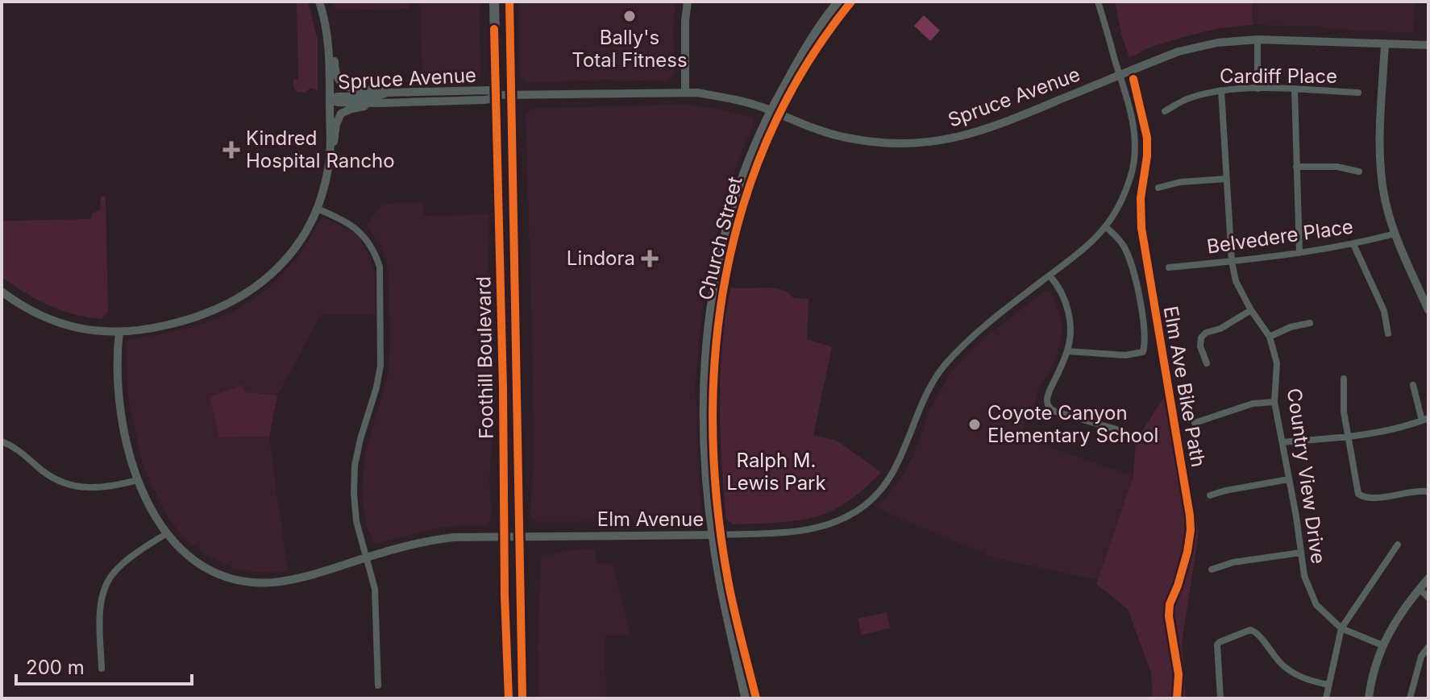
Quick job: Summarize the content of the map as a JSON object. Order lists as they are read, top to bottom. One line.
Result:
{"streets":{"main road":["Church Street","Foothill Boulevard"],"street":["Cardiff Place","Spruce Avenue","Belvedere Place","Country View Drive","Elm Avenue"],"cycle path":["Elm Ave Bike Path"]},"crossings":[["Cardiff Place","Country View Drive"],["Spruce Avenue","Church Street"],["Spruce Avenue","Foothill Boulevard"],["Spruce Avenue","Elm Avenue"],["Belvedere Place","Country View Drive"],["Church Street","Elm Avenue"],["Foothill Boulevard","Elm Avenue"]],"parks":["Ralph M. Lewis Park"],"places":{"other":["Bally's Total Fitness","Coyote Canyon Elementary School"],"health":["Kindred Hospital Rancho","Lindora"]},"scale_bar":"200 m"}
